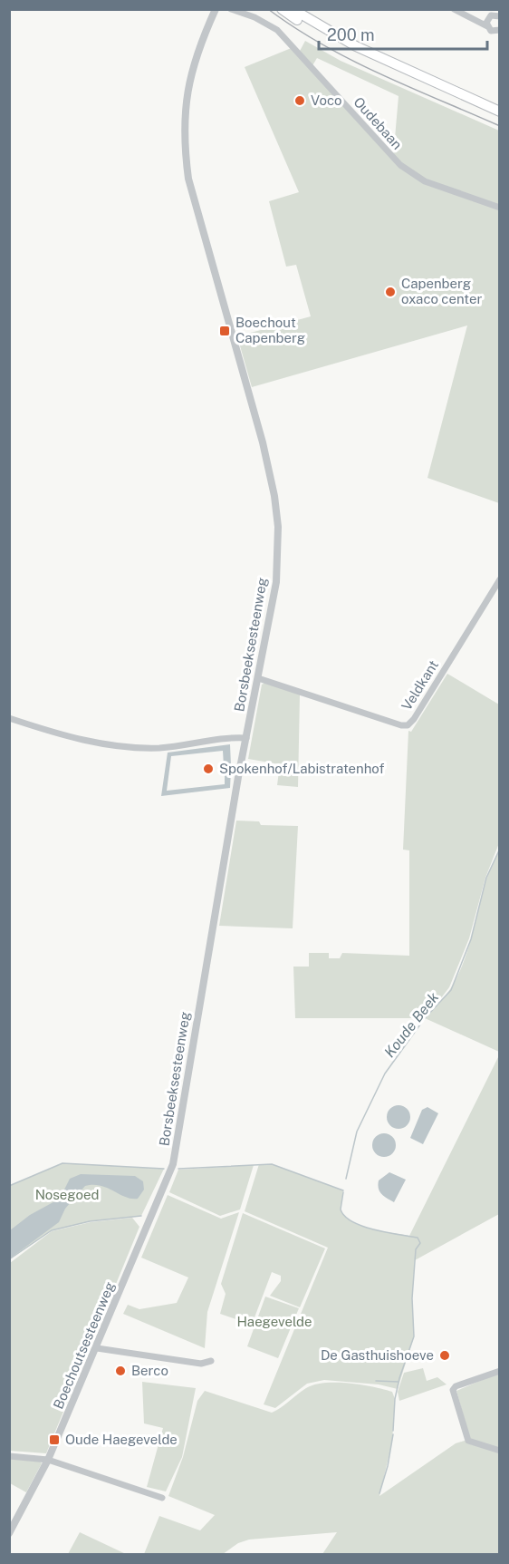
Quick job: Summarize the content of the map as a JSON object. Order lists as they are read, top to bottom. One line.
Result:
{"streets":{"street":["Oudebaan","Borsbeeksesteenweg","Veldkant","Boechoutsesteenweg"]},"crossings":[["Borsbeeksesteenweg","Veldkant"],["Borsbeeksesteenweg","Boechoutsesteenweg"]],"water":["Koude Beek"],"parks":["Nosegoed","Haegevelde"],"places":{"other":["Voco","Capenberg oxaco center","Spokenhof/Labistratenhof","De Gasthuishoeve","Berco"],"transit":["Boechout Capenberg","Oude Haegevelde"]},"scale_bar":"200 m"}
